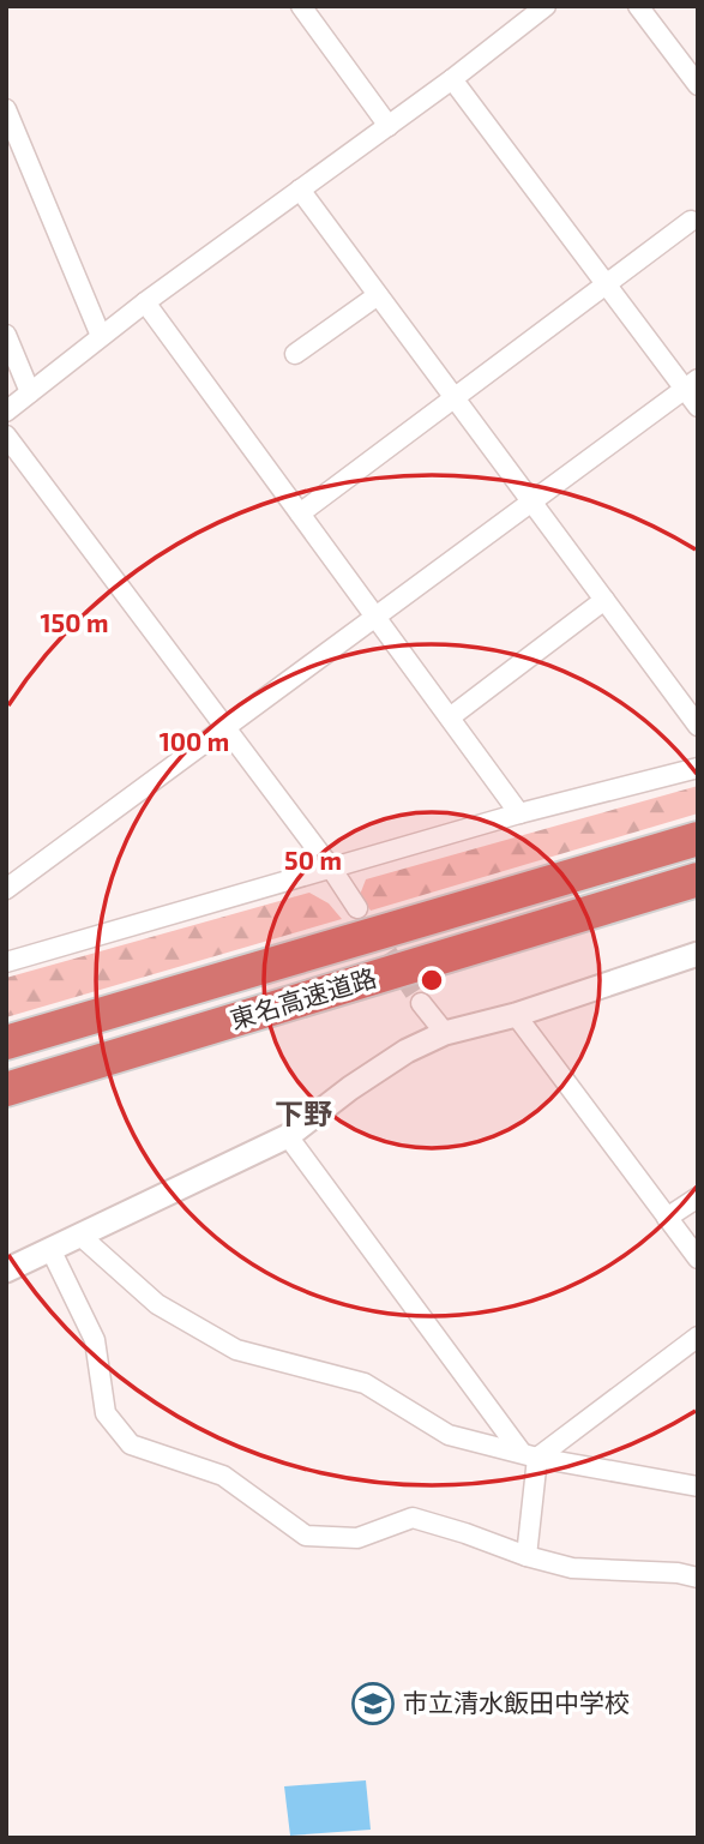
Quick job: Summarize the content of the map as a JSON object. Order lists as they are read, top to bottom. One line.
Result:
{"streets":{"highway":["東名高速道路"]},"districts":["下野"],"places":{"school or university":["市立清水飯田中学校"]},"rings":["150 m","100 m","50 m"]}
